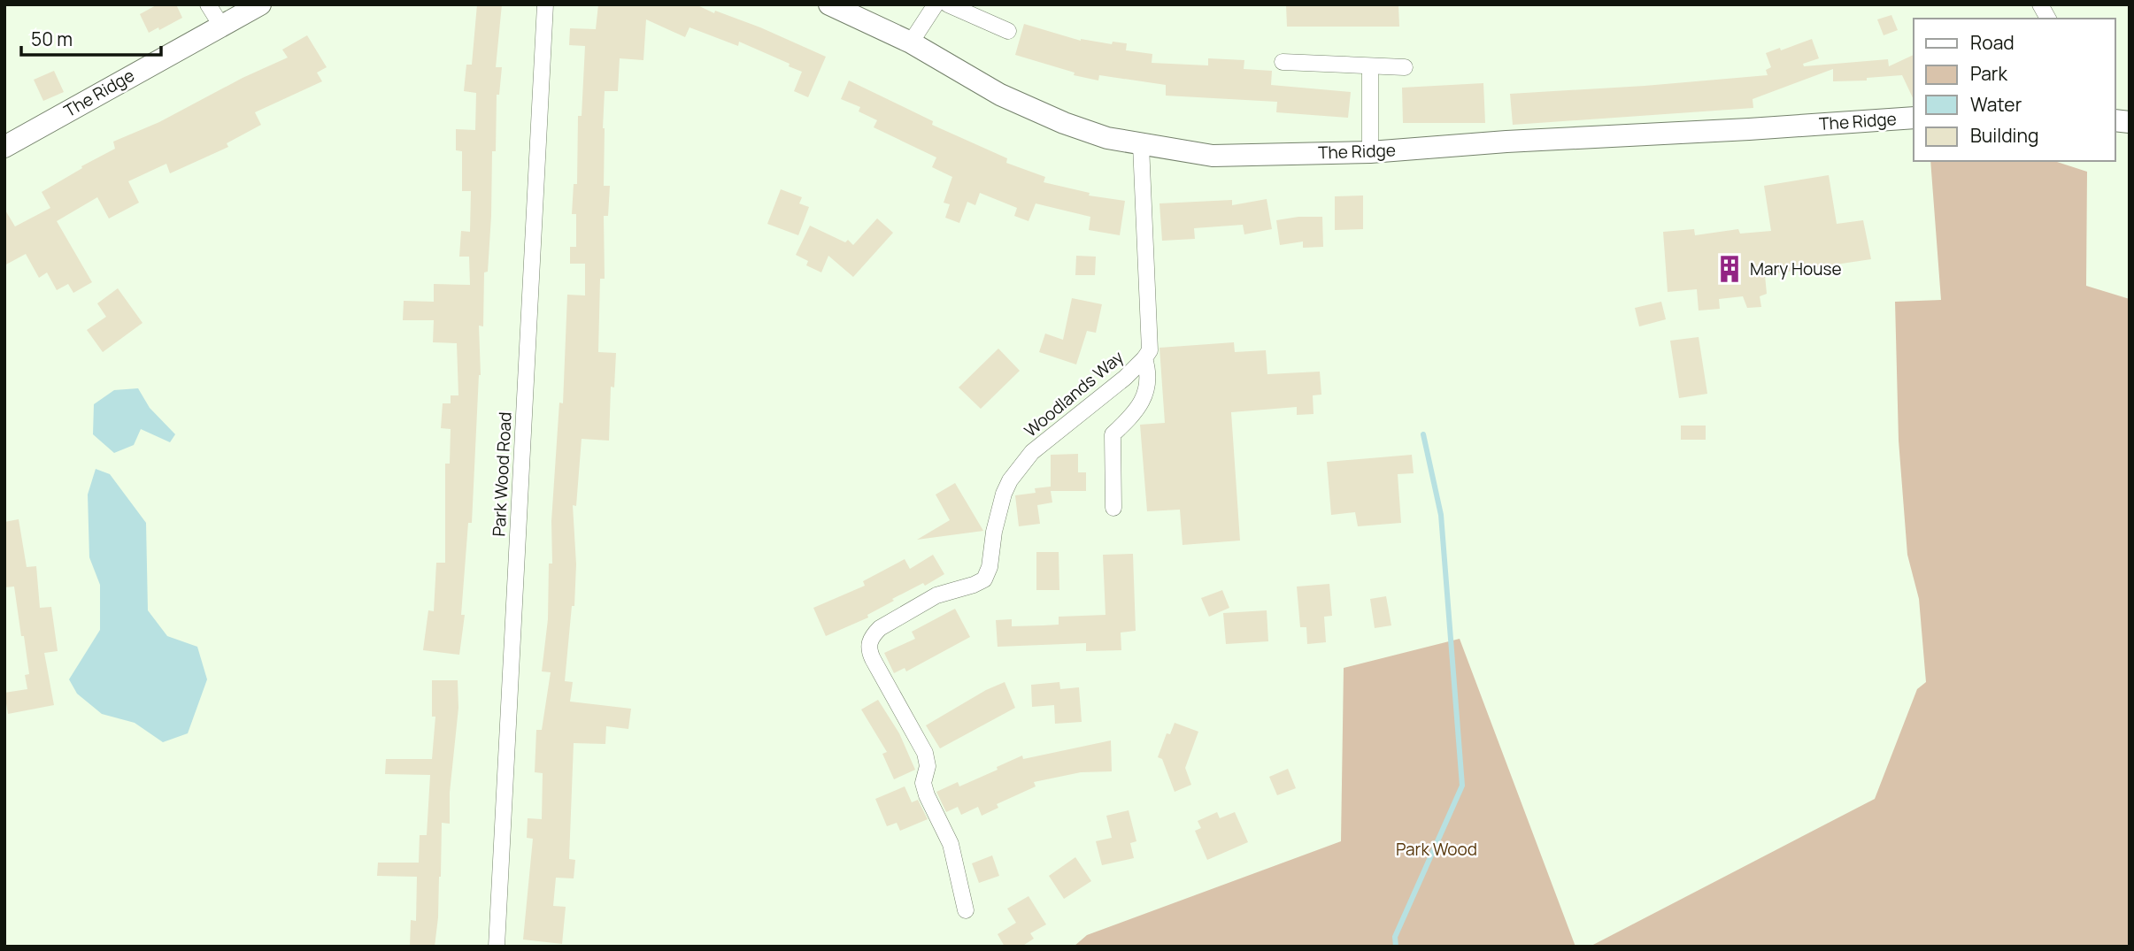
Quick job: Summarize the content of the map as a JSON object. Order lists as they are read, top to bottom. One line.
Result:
{"streets":{"main road":["The Ridge"],"street":["Woodlands Way","Park Wood Road"]},"crossings":[["The Ridge","Woodlands Way"]],"parks":["Park Wood"],"places":{"building":["Mary House"]},"legend":["Road","Park","Water","Building"],"scale_bar":"50 m"}
